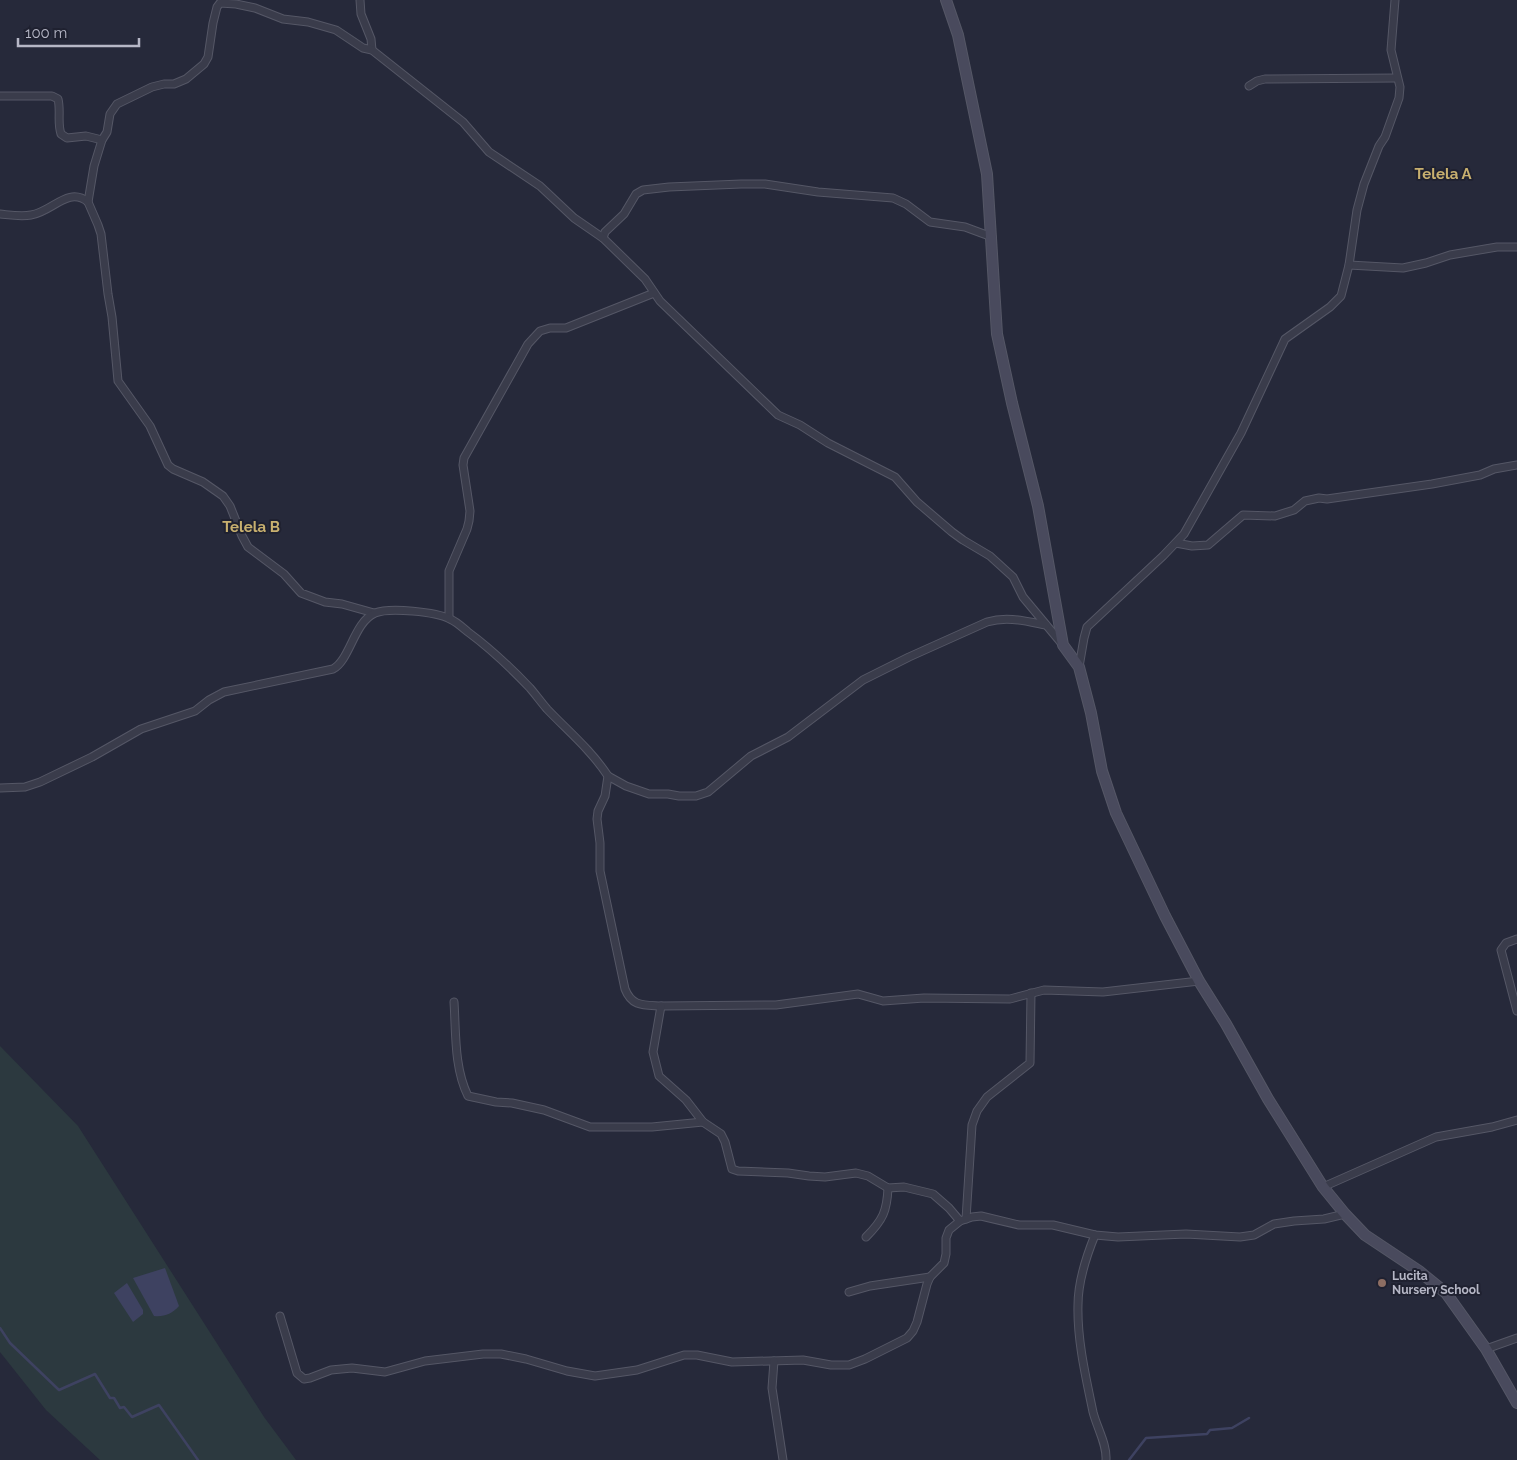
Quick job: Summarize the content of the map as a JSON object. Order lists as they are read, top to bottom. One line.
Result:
{"districts":["Telela A","Telela B"],"places":["Lucita Nursery School"],"scale_bar":"100 m"}
